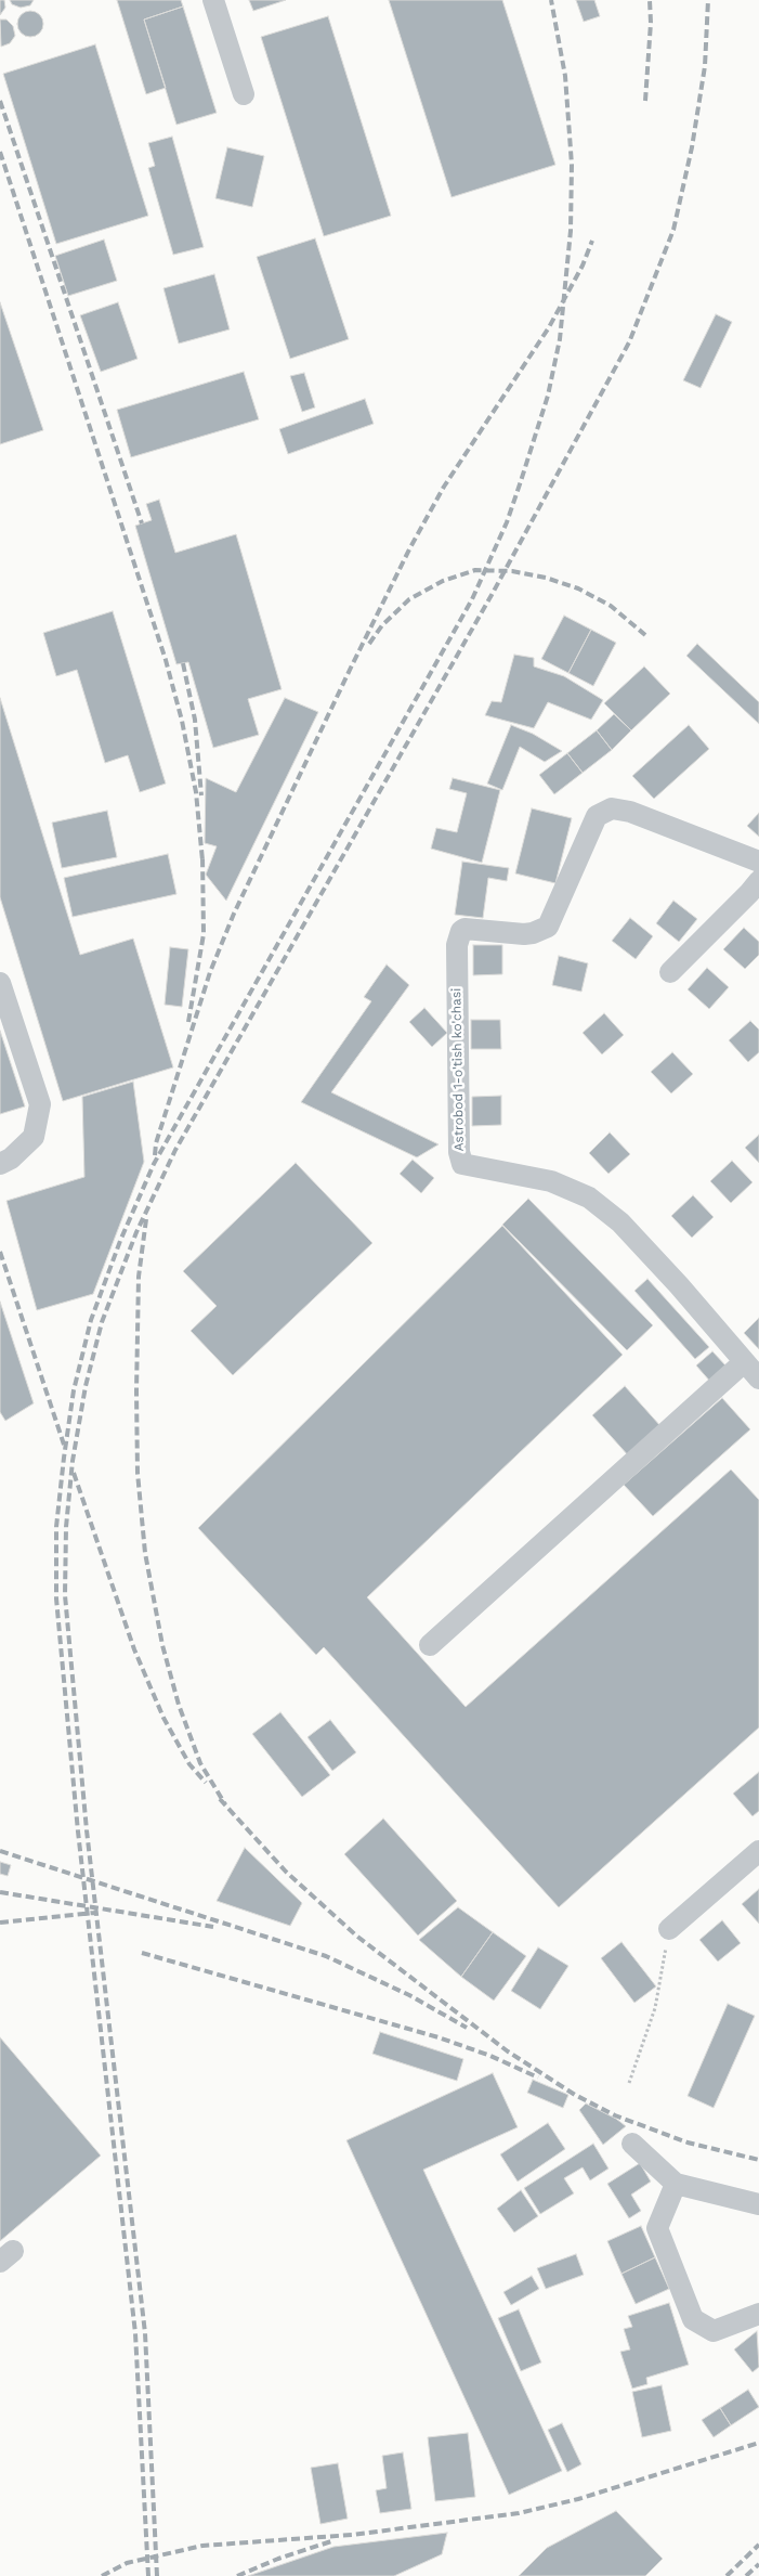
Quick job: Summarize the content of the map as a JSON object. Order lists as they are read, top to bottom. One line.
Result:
{"streets":{"street":["Astrobod 1-o'tish ko'chasi"]}}
